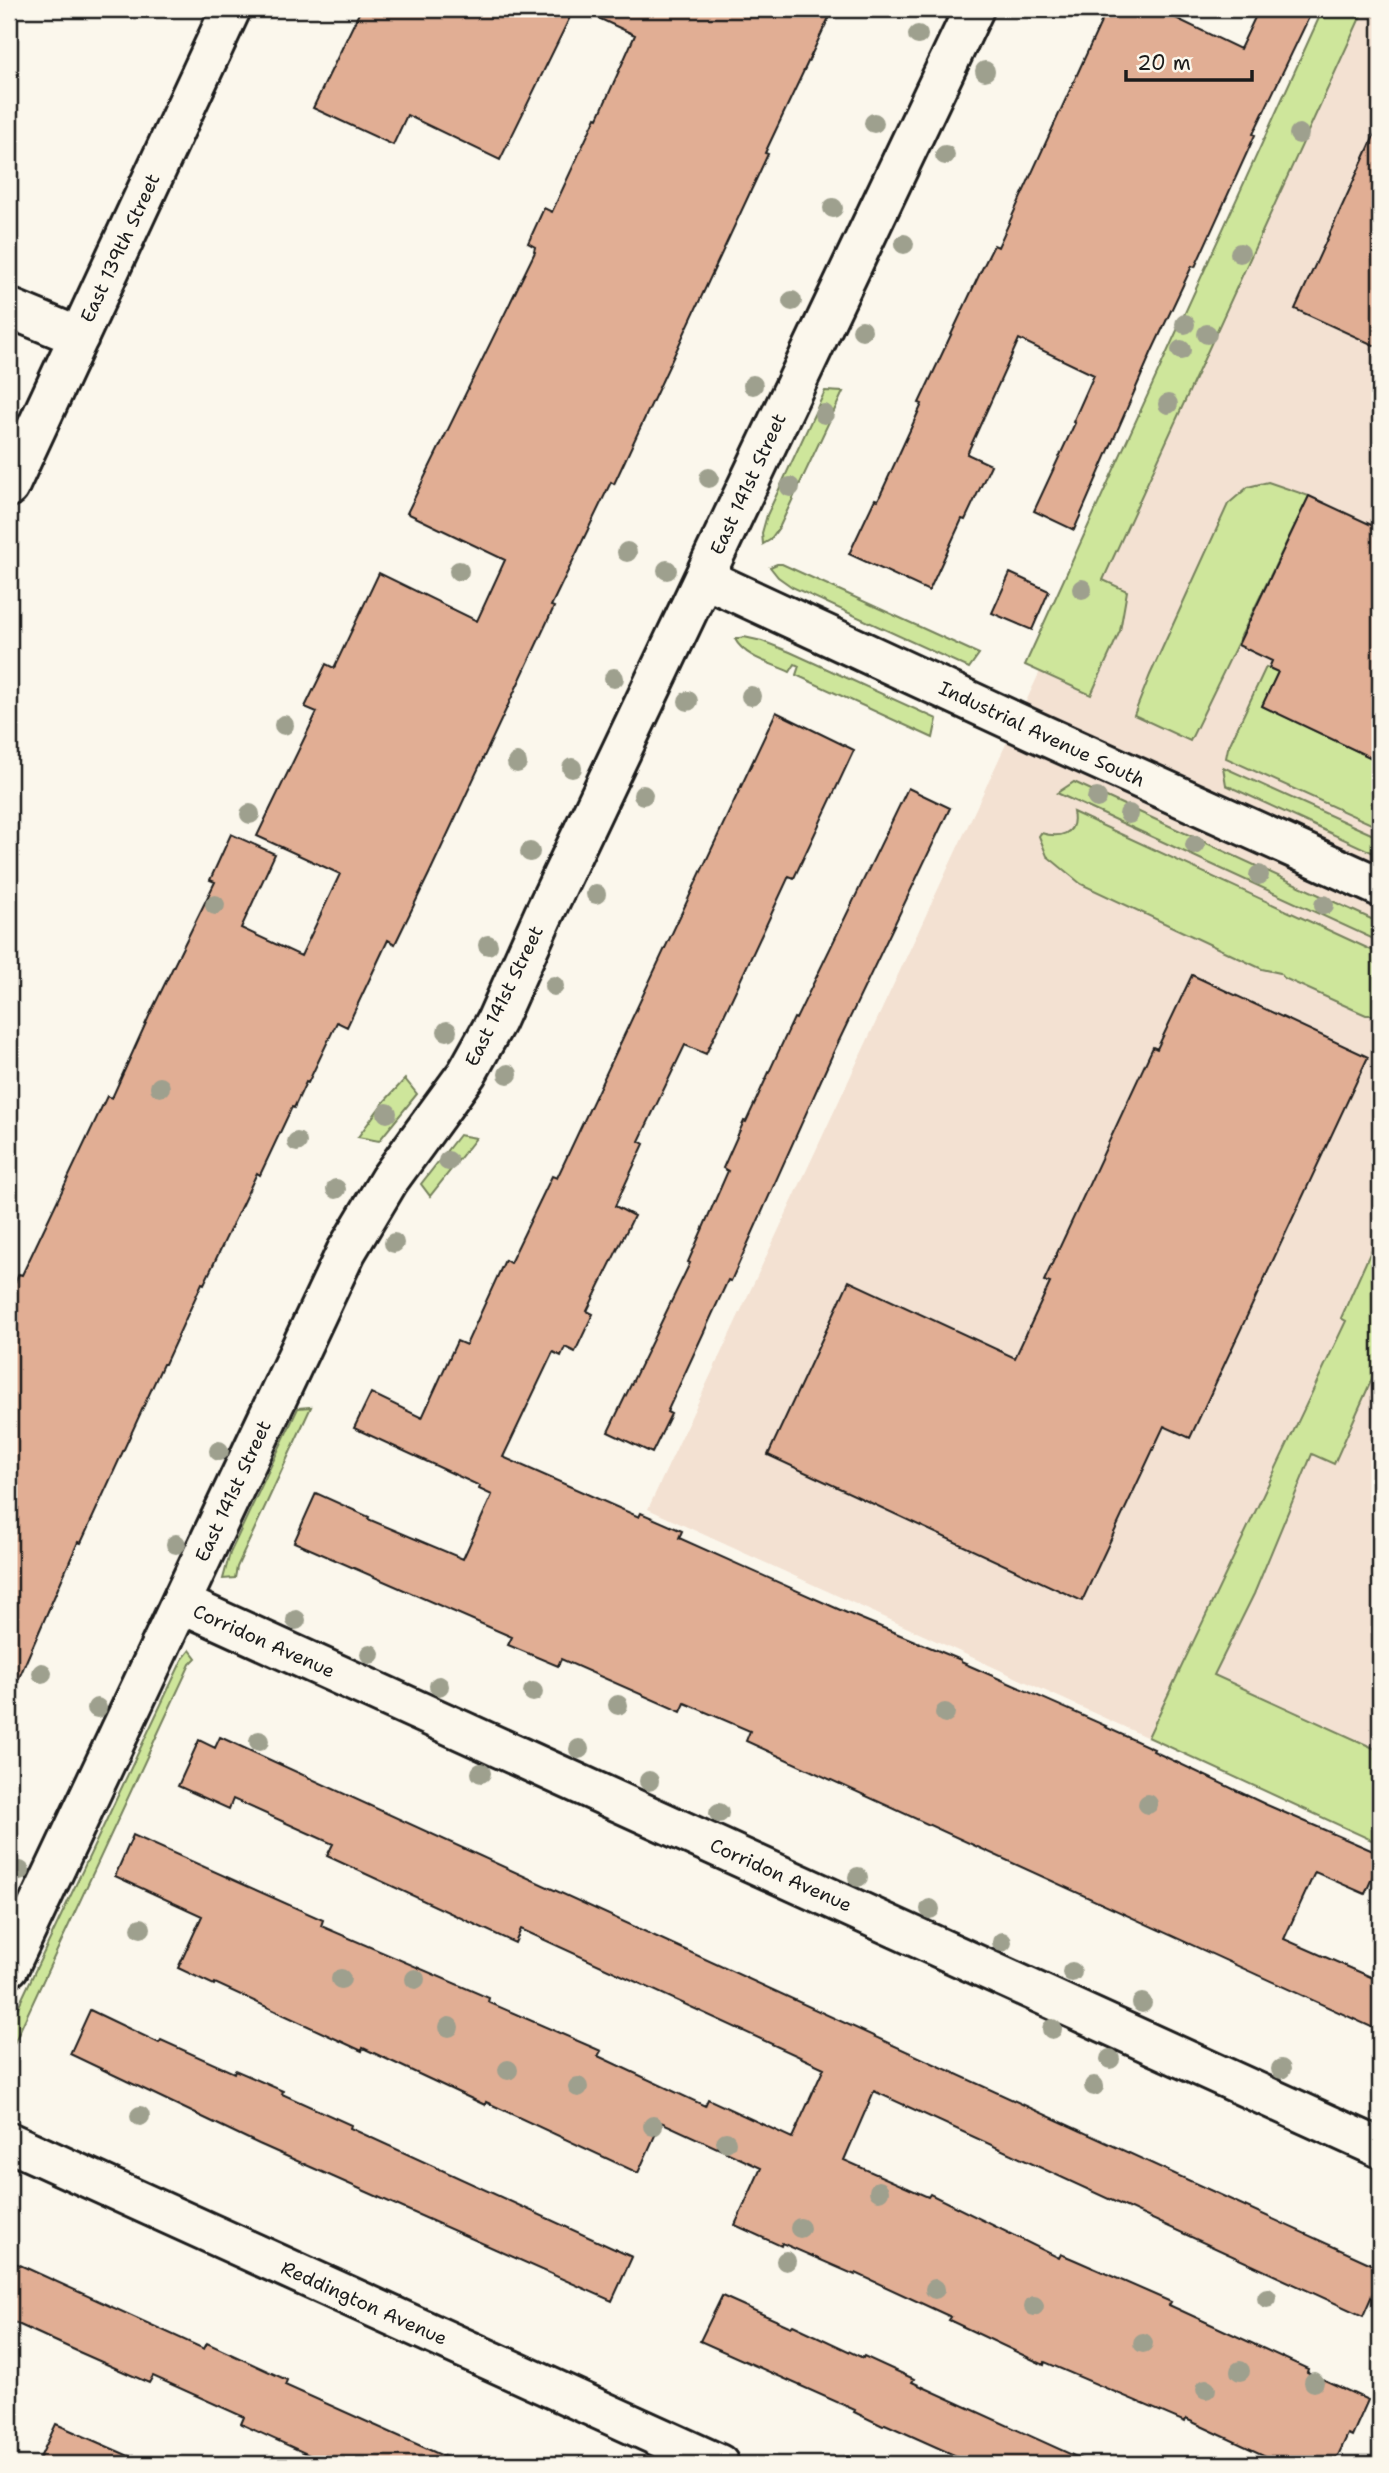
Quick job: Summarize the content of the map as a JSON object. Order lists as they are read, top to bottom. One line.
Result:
{"streets":{"street":["East 139th Street","East 141st Street","Industrial Avenue South","Corridon Avenue","Reddington Avenue"]},"crossings":[["East 141st Street","Industrial Avenue South"],["East 141st Street","Corridon Avenue"]],"scale_bar":"20 m"}
